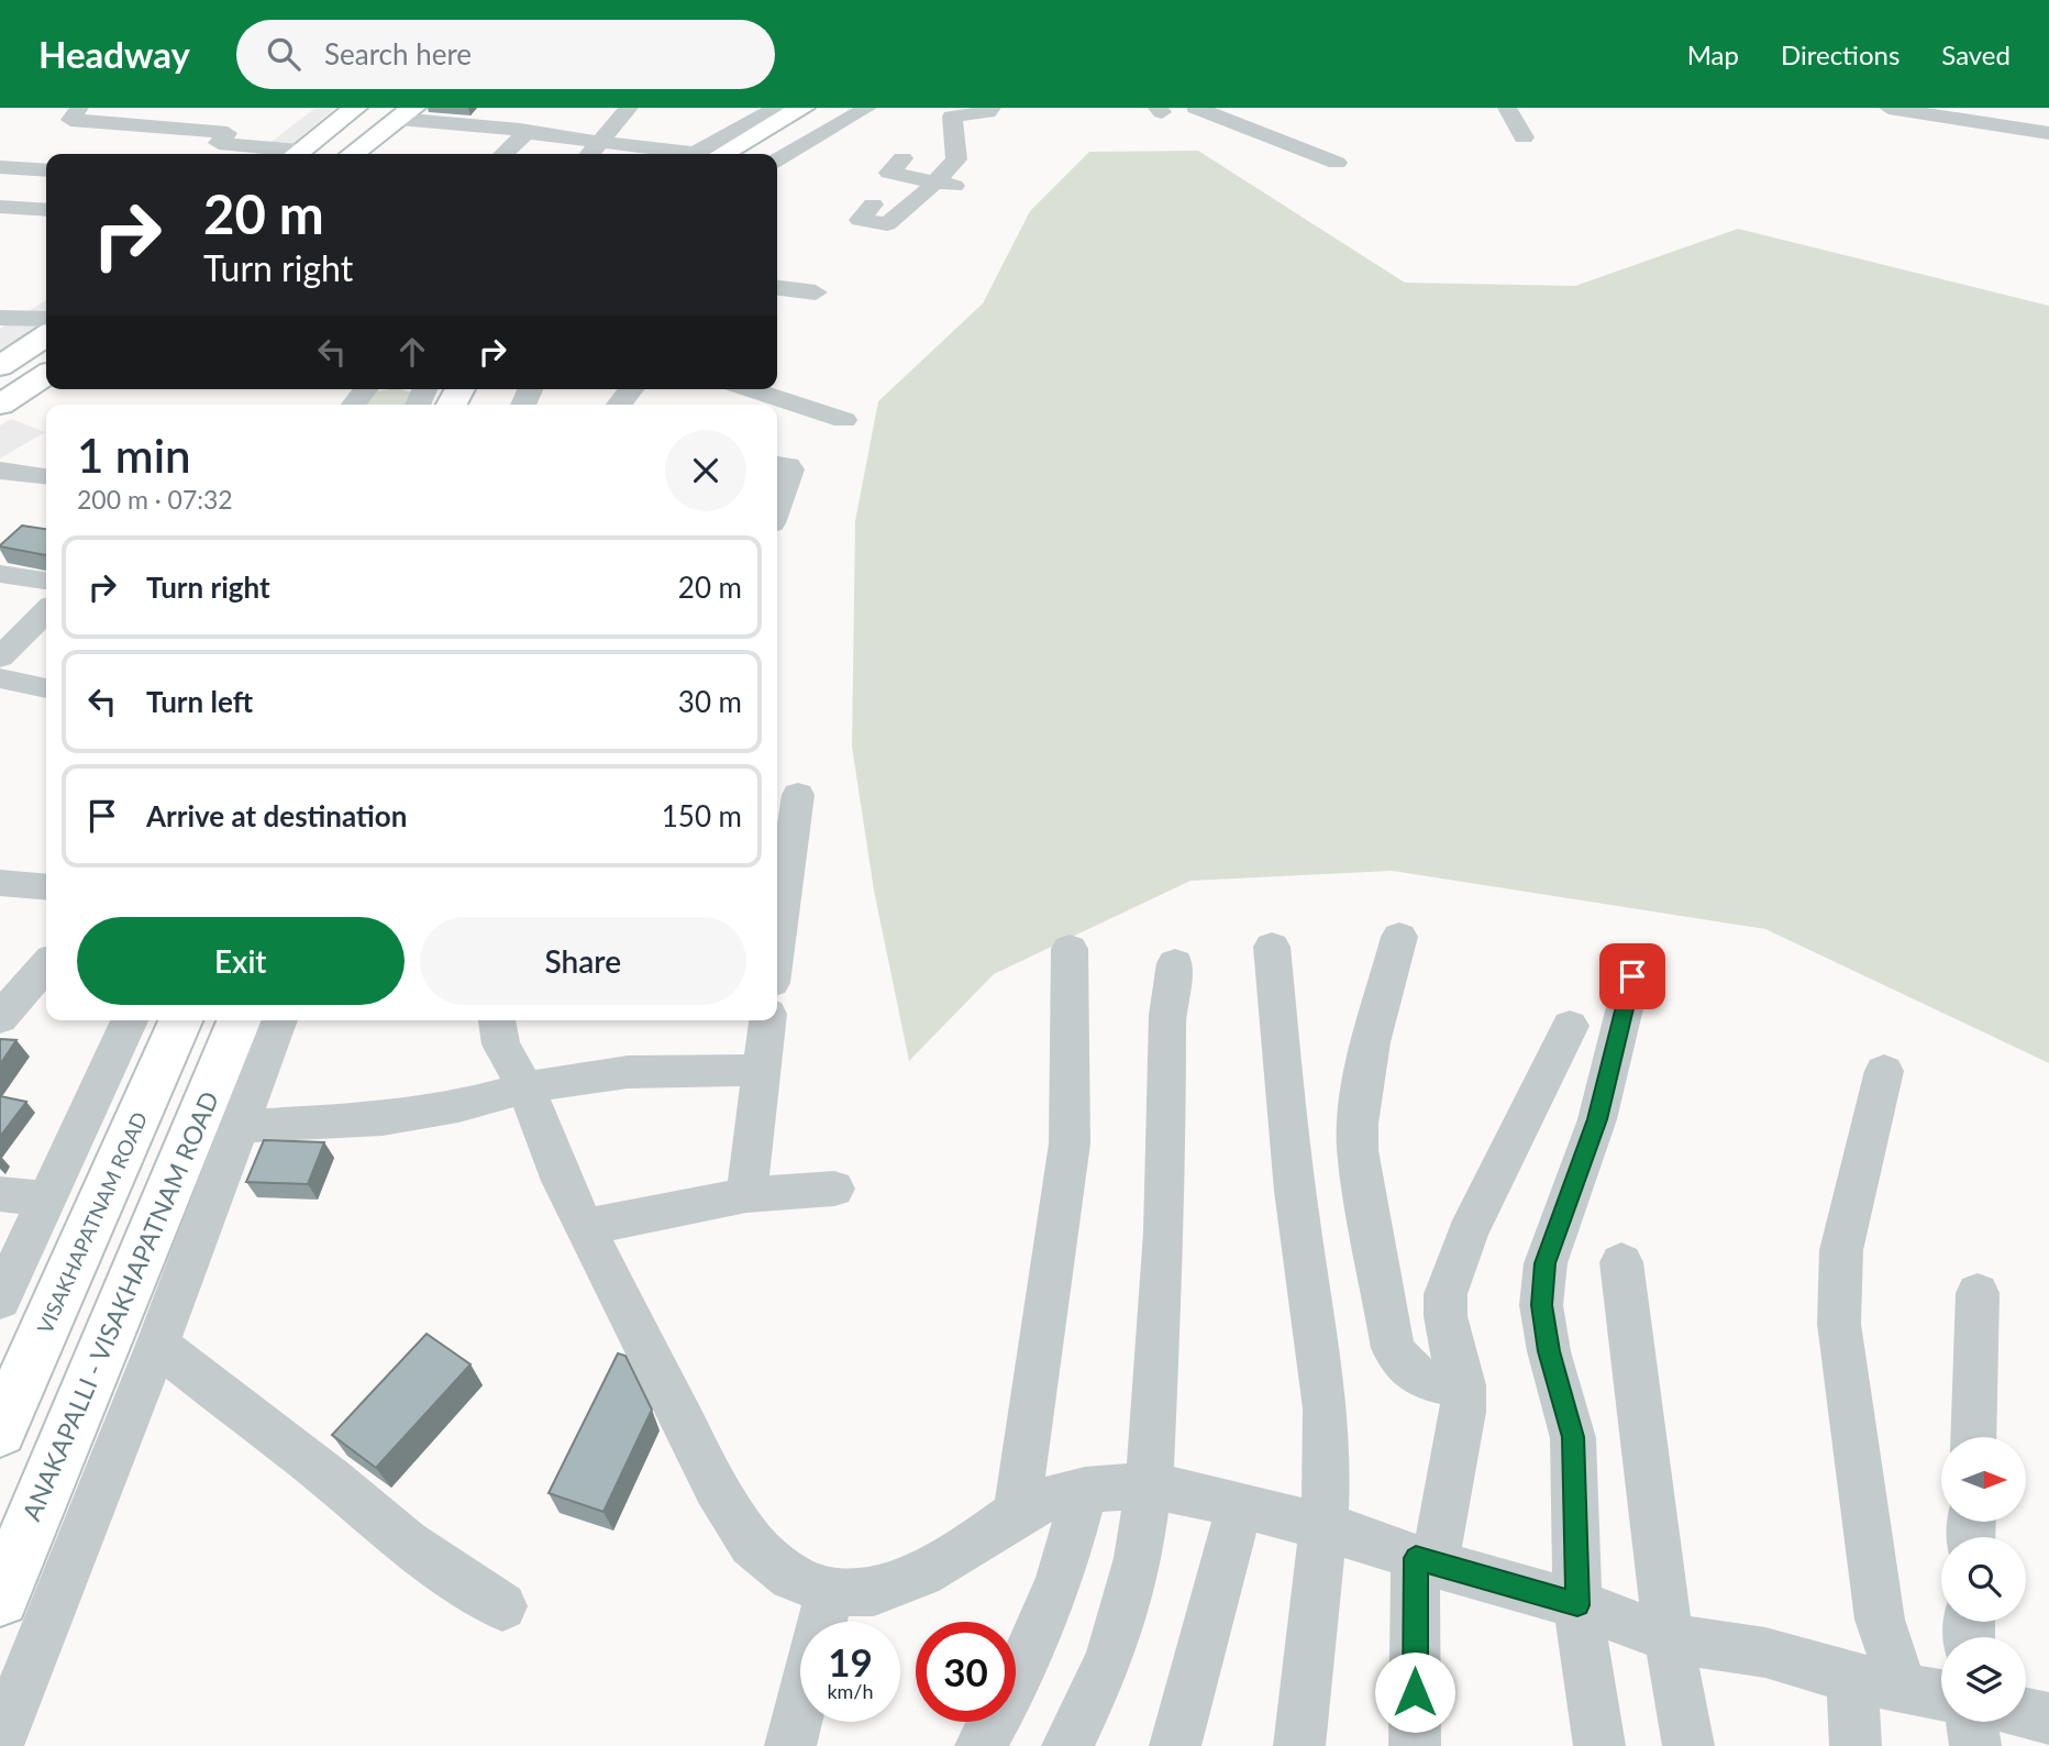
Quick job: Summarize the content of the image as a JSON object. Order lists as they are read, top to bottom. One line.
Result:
{"streets":{"main road":["VISAKHAPATNAM ROAD","ANAKAPALLI - VISAKHAPATNAM ROAD"]},"north":"right","page":{"header":"Headway","search":"Search here","nav":["Map","Directions","Saved"],"turn":["20 m","Turn right"],"heading":["1 min","200 m · 07:32"],"list":[{"name":"Turn right","value":"20 m"},{"name":"Turn left","value":"30 m"},{"name":"Arrive at destination","value":"150 m"}],"buttons":["Exit","Share"],"speed":"19 km/h","limit":"30"}}
